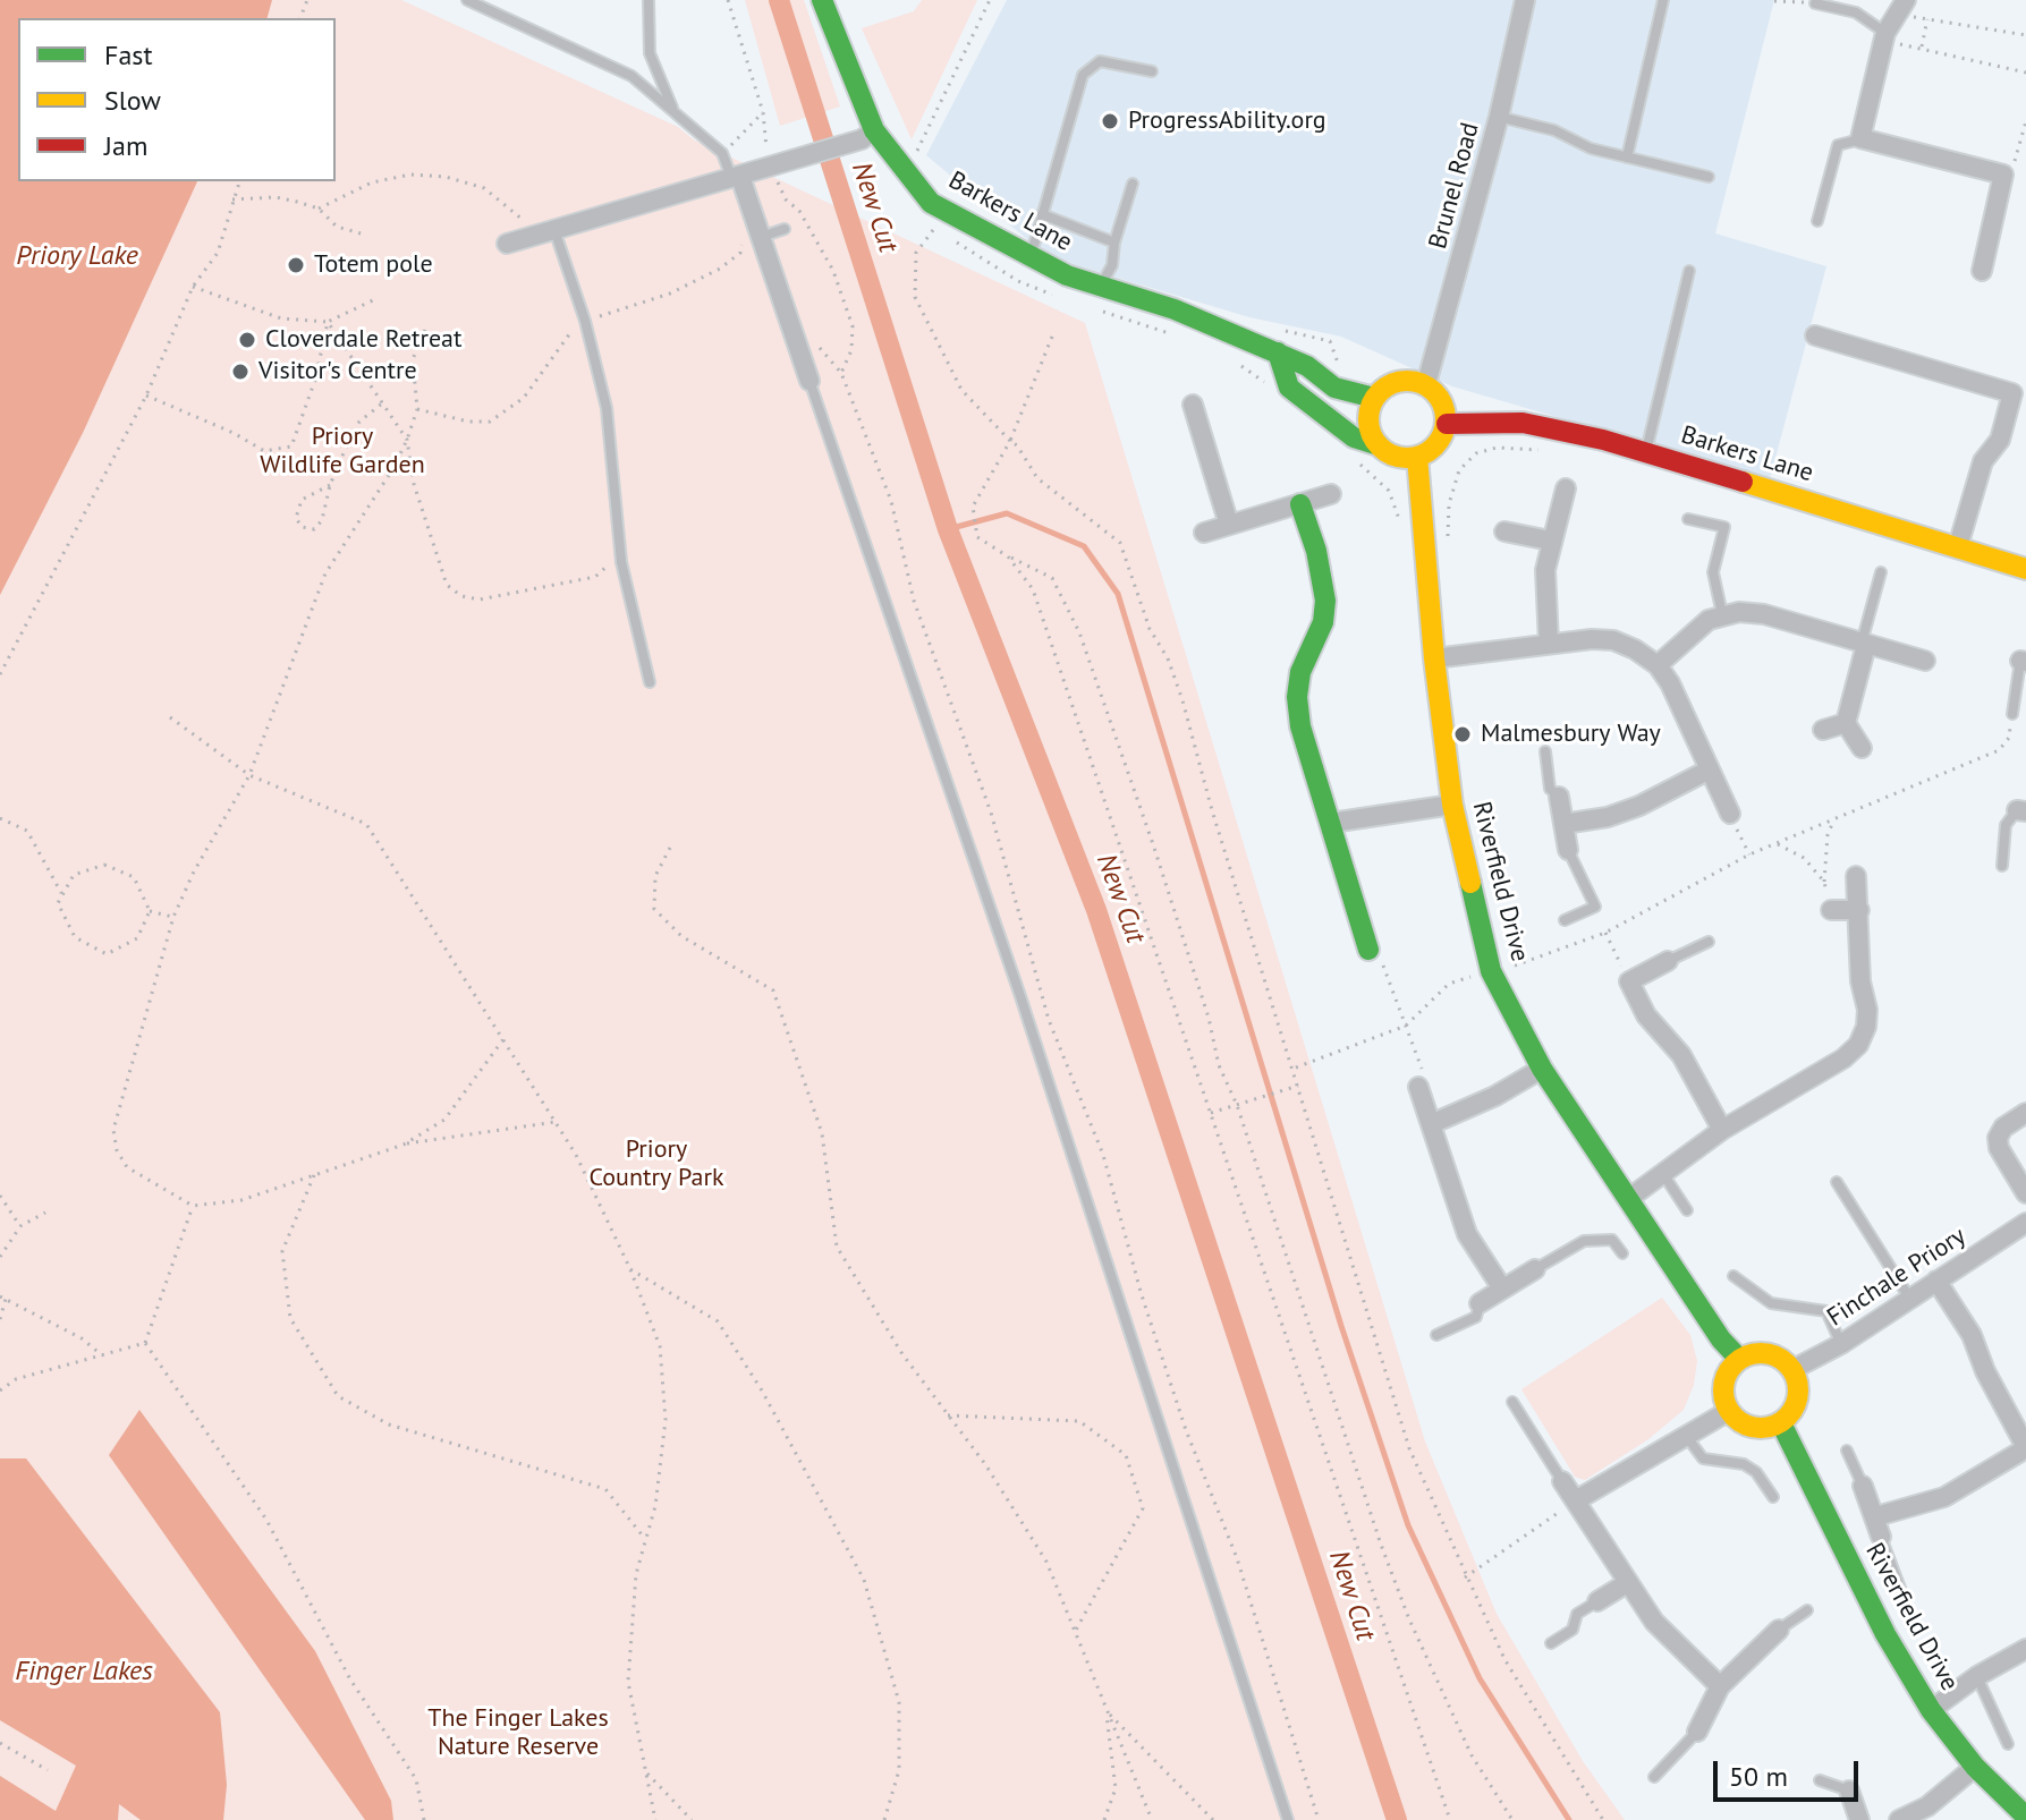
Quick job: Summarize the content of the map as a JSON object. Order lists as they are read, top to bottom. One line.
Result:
{"streets":{"street":["Brunel Road","Barkers Lane","Riverfield Drive","Finchale Priory"]},"crossings":[["Brunel Road","Barkers Lane"],["Brunel Road","Riverfield Drive"],["Barkers Lane","Riverfield Drive"],["Riverfield Drive","Finchale Priory"]],"water":["New Cut","Priory Lake","Finger Lakes"],"parks":["Priory Wildlife Garden","Priory Country Park","The Finger Lakes Nature Reserve"],"places":["ProgressAbility.org","Totem pole","Cloverdale Retreat","Visitor's Centre","Malmesbury Way"],"legend":["Fast","Slow","Jam"],"scale_bar":"50 m"}
